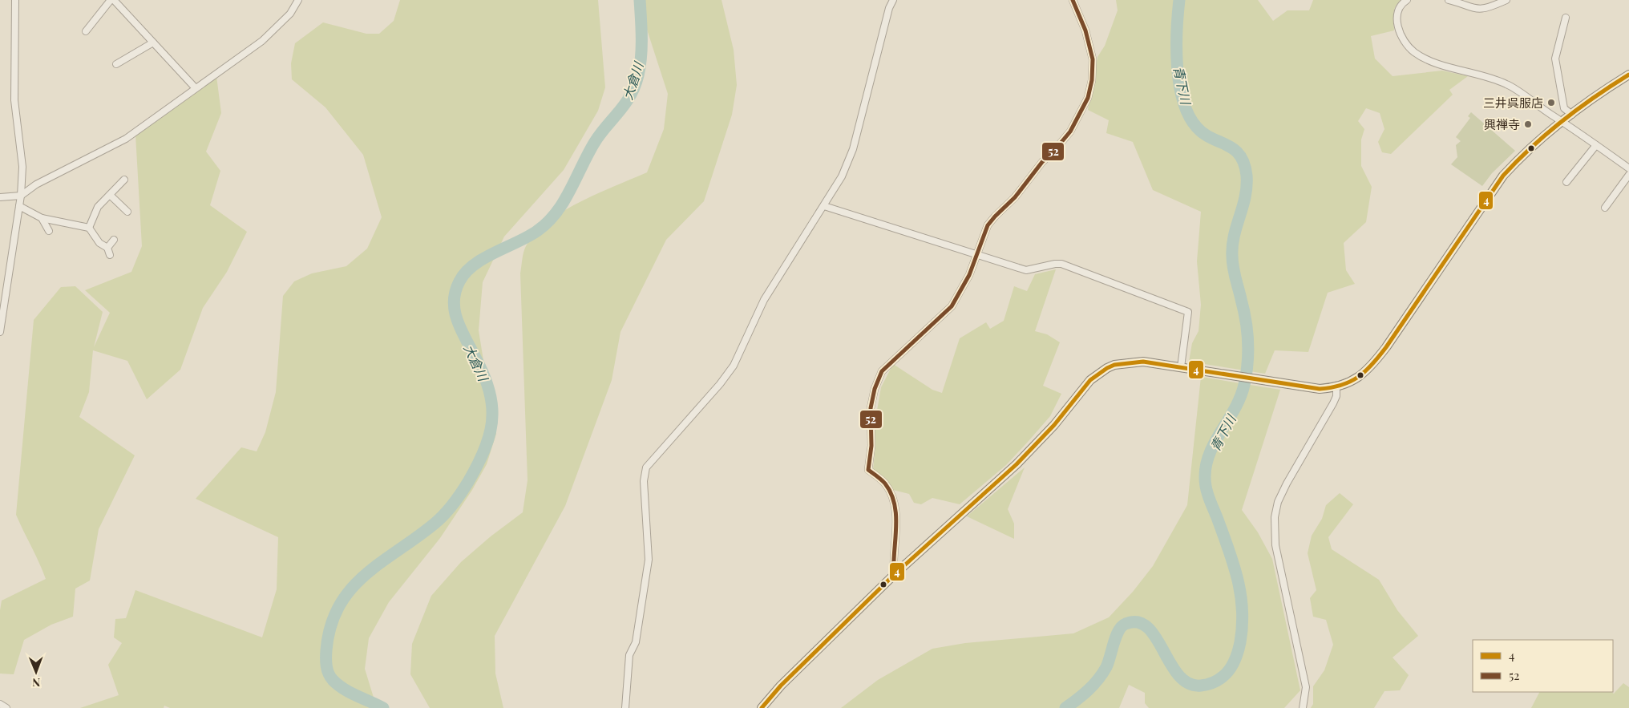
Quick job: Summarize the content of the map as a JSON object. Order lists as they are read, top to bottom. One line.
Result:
{"water":["大倉川","青下川"],"places":["三井呉服店","興禅寺"],"lines":["transit line 52","transit line 4"],"legend":["4","52"],"north":"bottom"}
